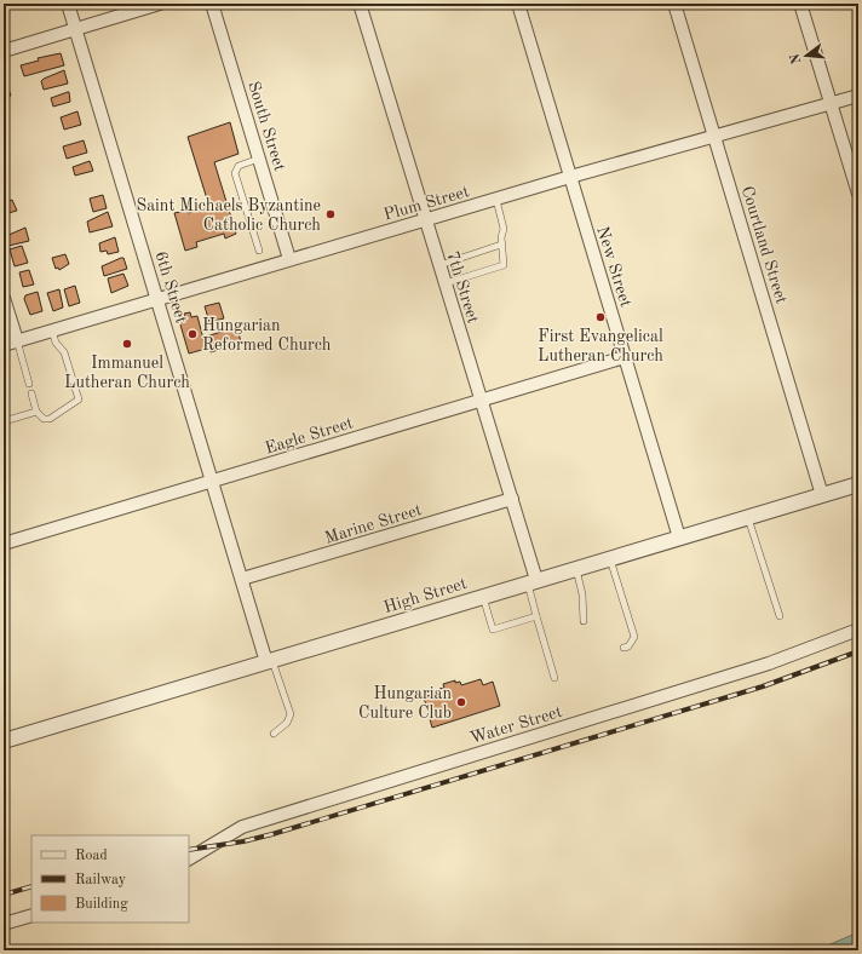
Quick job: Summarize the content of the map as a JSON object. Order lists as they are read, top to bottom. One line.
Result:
{"streets":{"street":["South Street","Plum Street","Courtland Street","New Street","6th Street","7th Street","Eagle Street","Marine Street","High Street","Water Street"]},"crossings":[["South Street","Plum Street"],["Plum Street","Courtland Street"],["Plum Street","New Street"],["Plum Street","6th Street"],["Plum Street","7th Street"],["Courtland Street","High Street"],["New Street","Eagle Street"],["New Street","High Street"],["6th Street","Eagle Street"],["6th Street","Marine Street"],["6th Street","High Street"],["7th Street","Eagle Street"],["7th Street","Marine Street"],["7th Street","High Street"]],"places":["Saint Michaels Byzantine Catholic Church","First Evangelical Lutheran Church","Hungarian Reformed Church","Immanuel Lutheran Church","Hungarian Culture Club"],"legend":["Road","Railway","Building"],"north":"left"}
